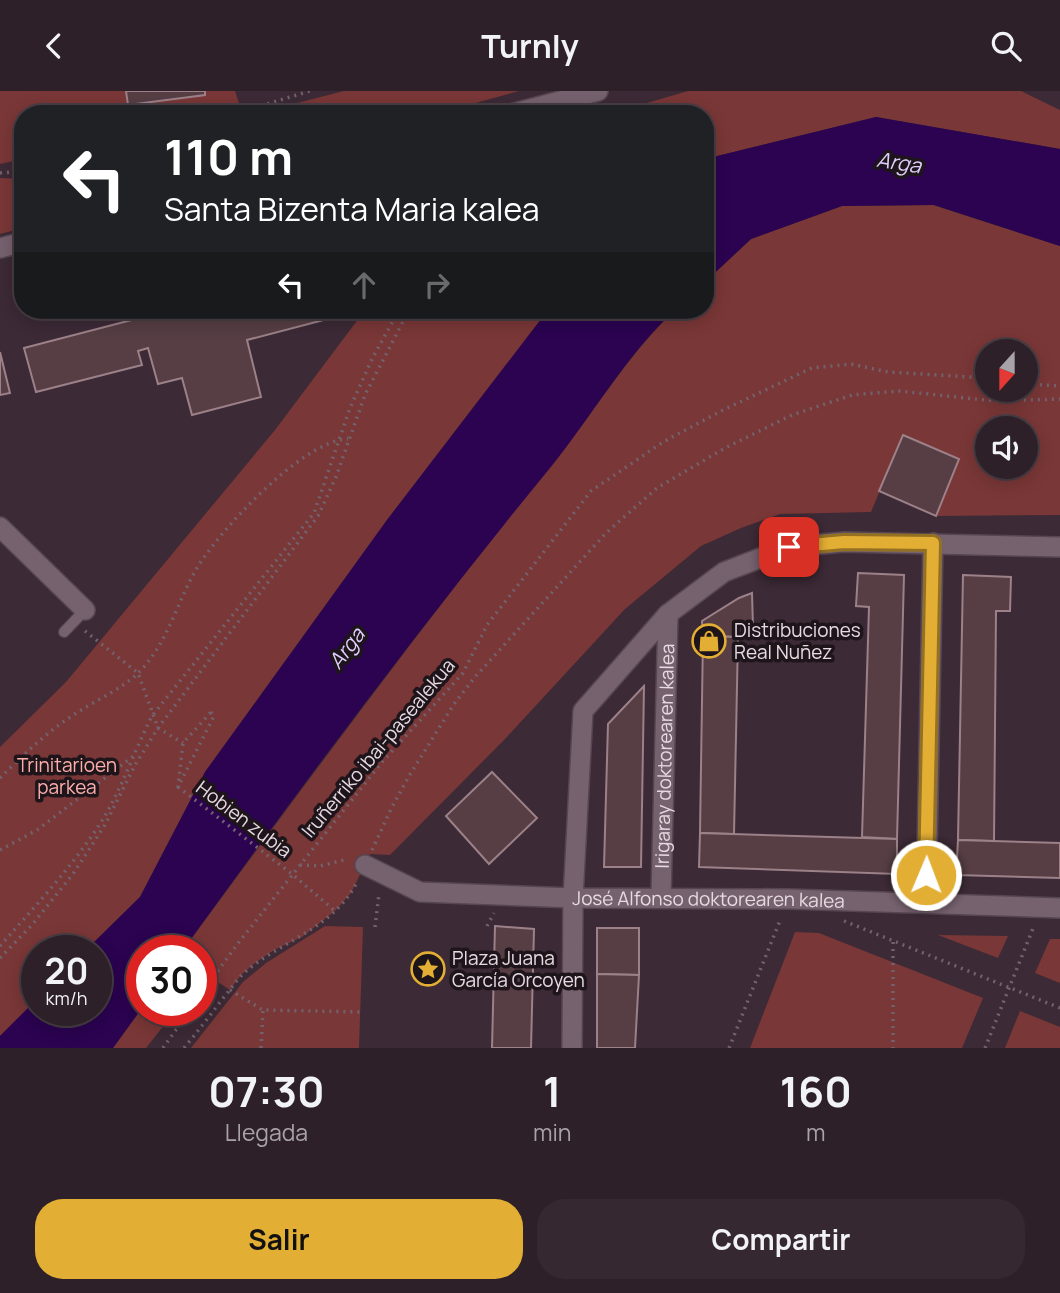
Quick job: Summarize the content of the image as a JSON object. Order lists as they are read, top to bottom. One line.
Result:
{"streets":{"street":["Irigaray doktorearen kalea","José Alfonso doktorearen kalea"],"path":["Iruñerriko ibai-pasealekua","Hobien zubia"]},"crossings":[["Iruñerriko ibai-pasealekua","Hobien zubia"],["Irigaray doktorearen kalea","José Alfonso doktorearen kalea"]],"water":["Arga"],"parks":["Trinitarioen parkea"],"places":{"shop":["Distribuciones Real Nuñez"],"place":["Plaza Juana García Orcoyen"]},"north":"bottom","page":{"header":"Turnly","turn":["110 m","Santa Bizenta Maria kalea"],"speed":"20 km/h","limit":"30","eta":["07:30","Llegada","1","min","160","m"],"buttons":["Salir","Compartir"]}}
